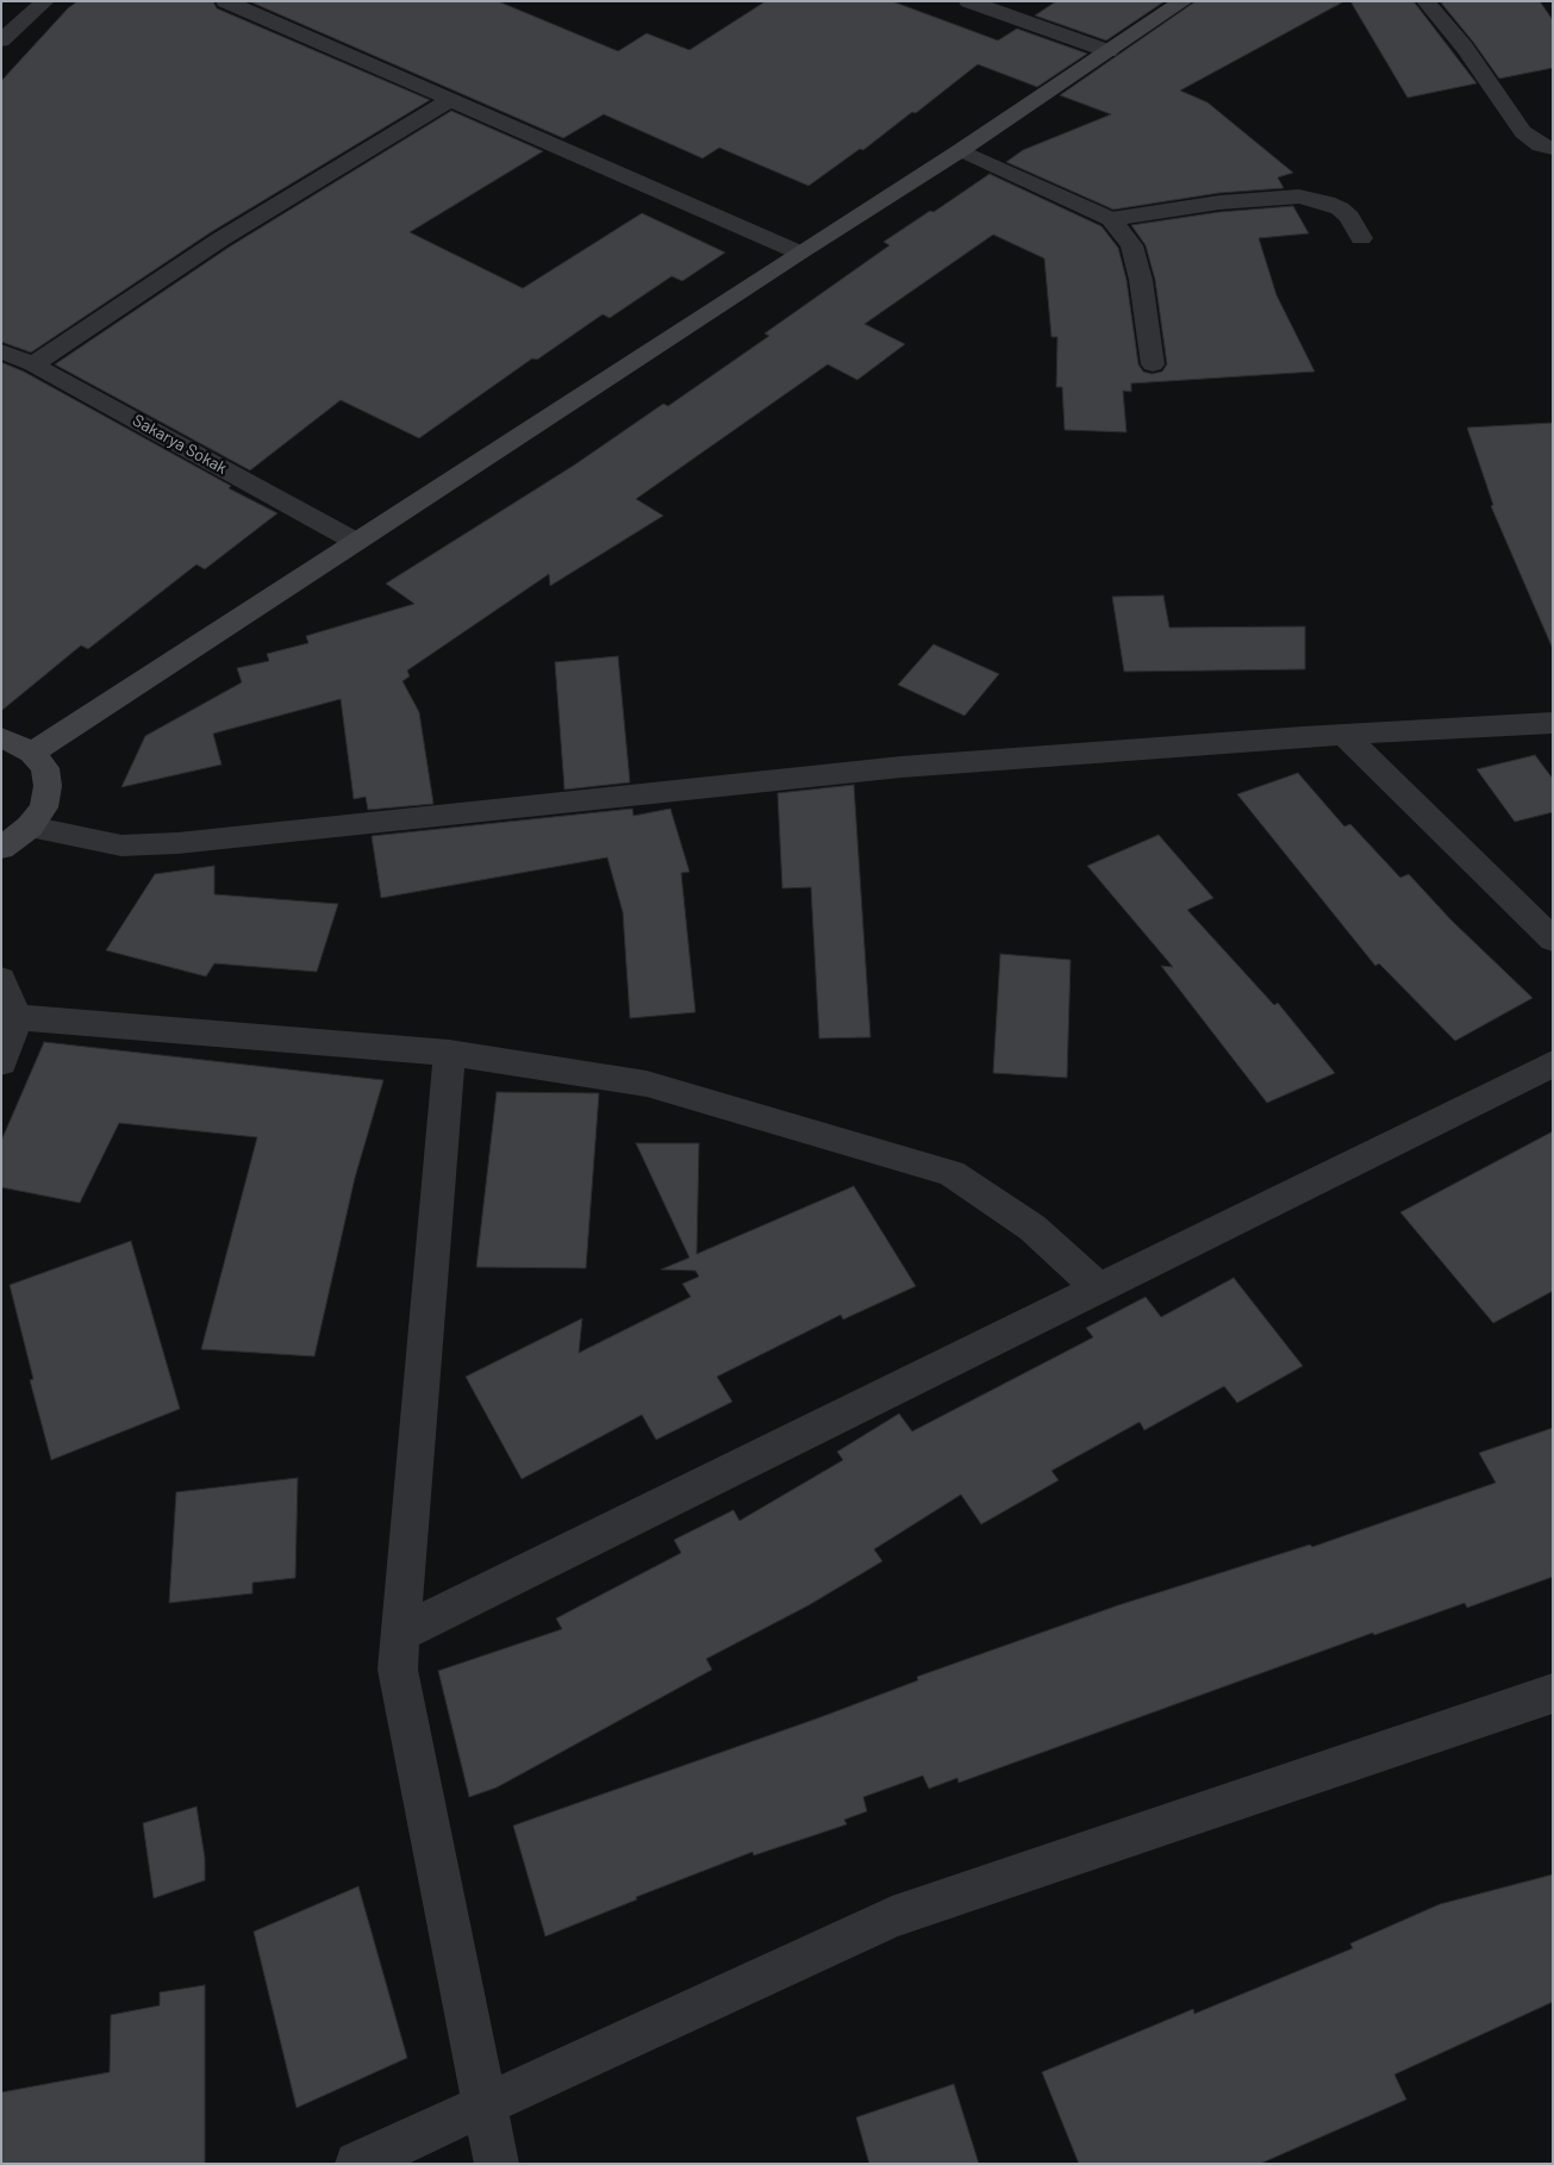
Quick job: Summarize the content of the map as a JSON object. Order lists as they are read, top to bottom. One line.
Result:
{"streets":{"street":["Sakarya Sokak"]}}
